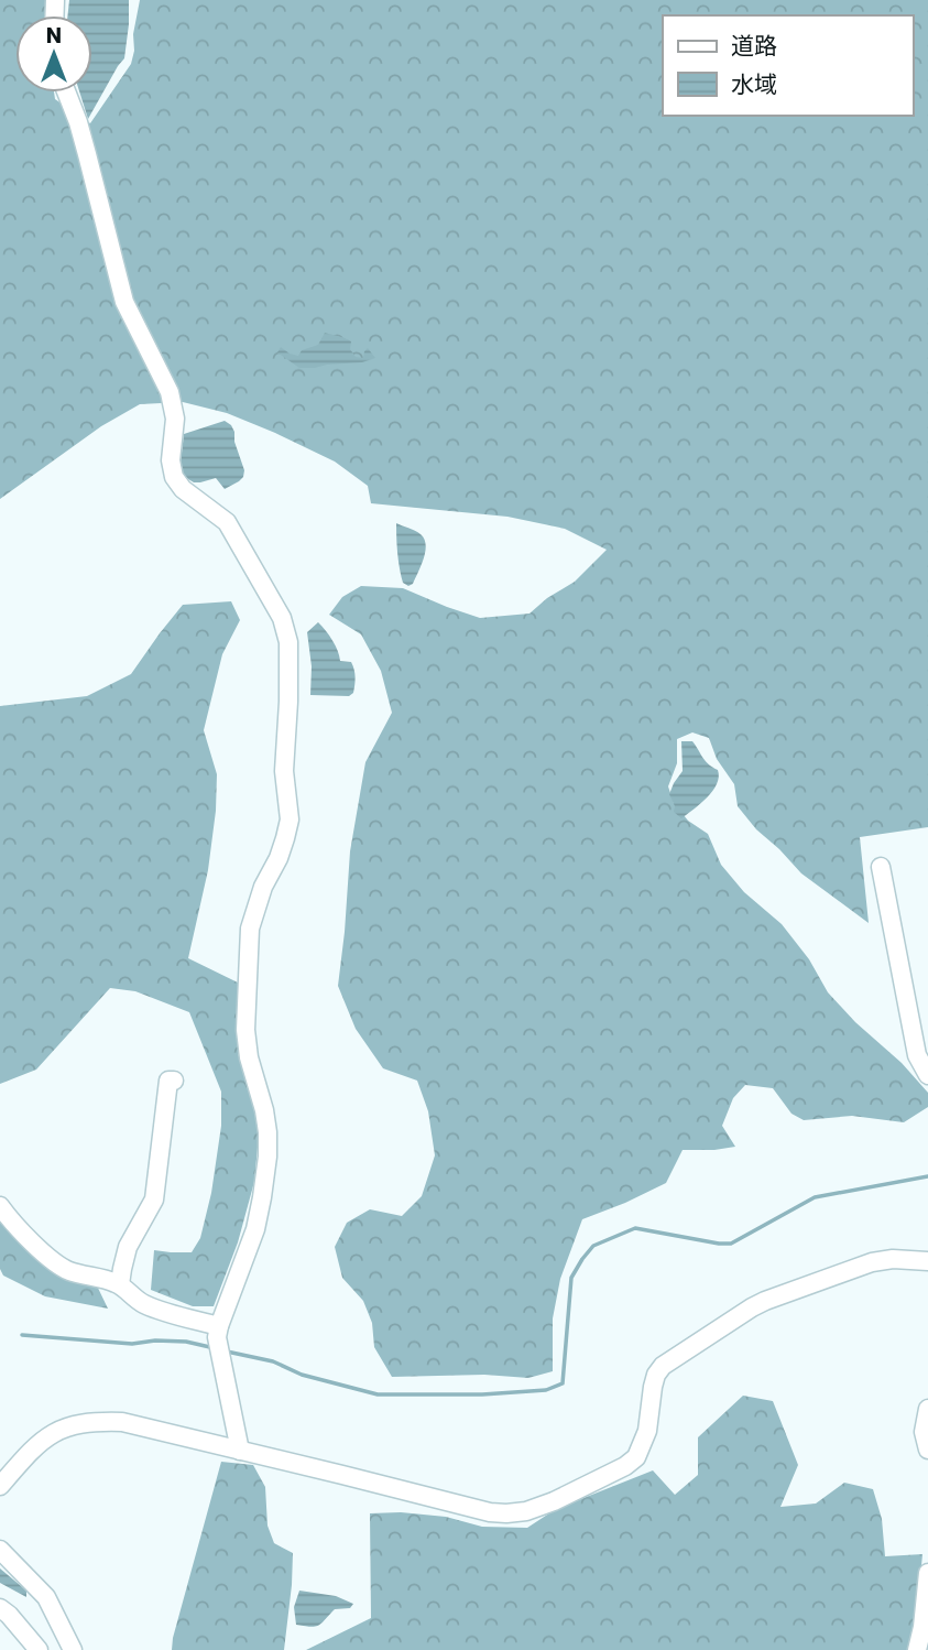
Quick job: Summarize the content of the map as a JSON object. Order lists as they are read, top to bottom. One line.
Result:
{"legend":["道路","水域"],"north":"top"}
